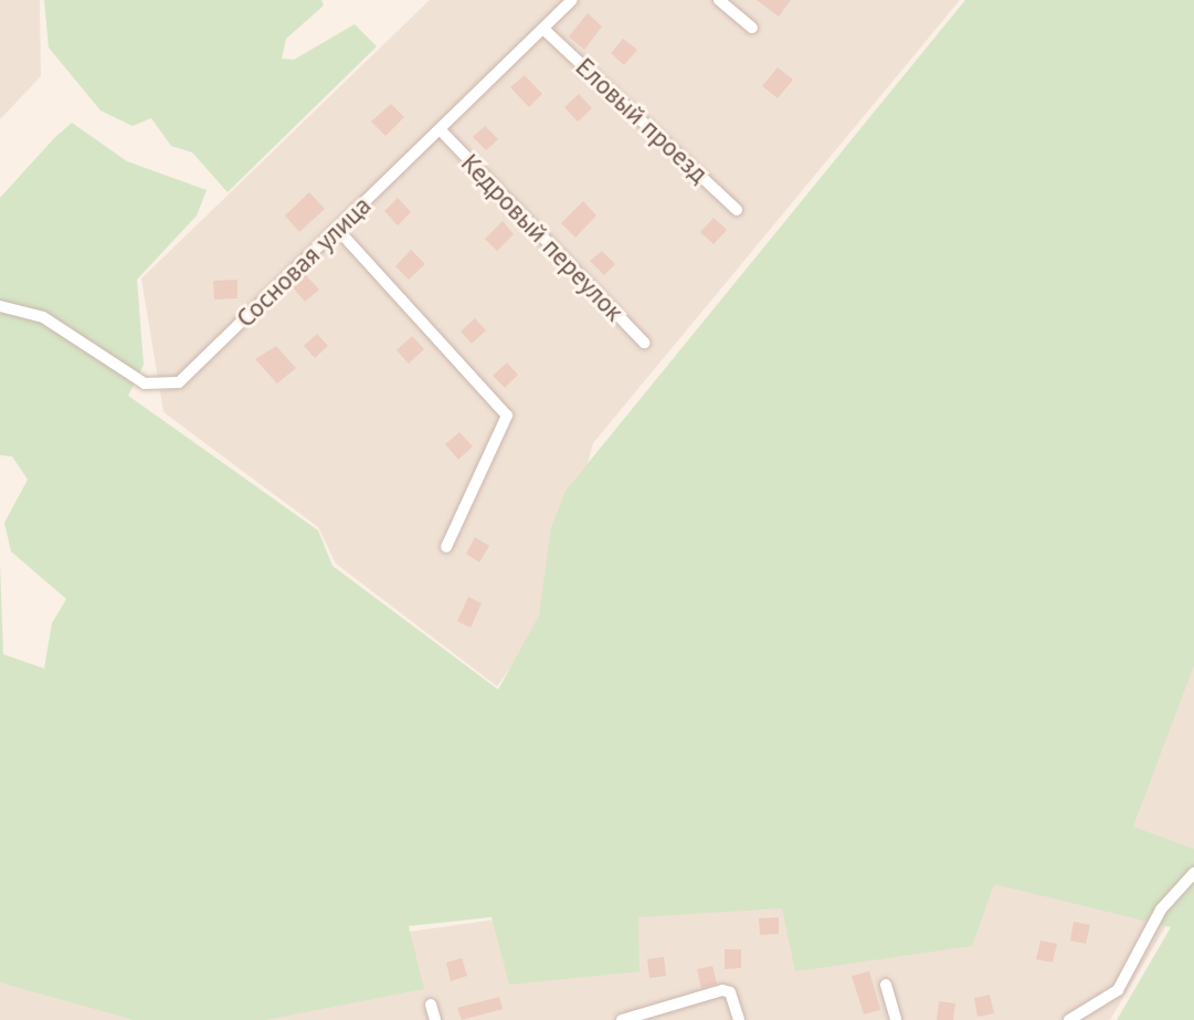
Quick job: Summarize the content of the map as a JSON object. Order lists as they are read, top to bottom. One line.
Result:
{"streets":{"street":["Еловый проезд","Кедровый переулок","Сосновая улица"]},"crossings":[["Еловый проезд","Сосновая улица"],["Кедровый переулок","Сосновая улица"]]}
